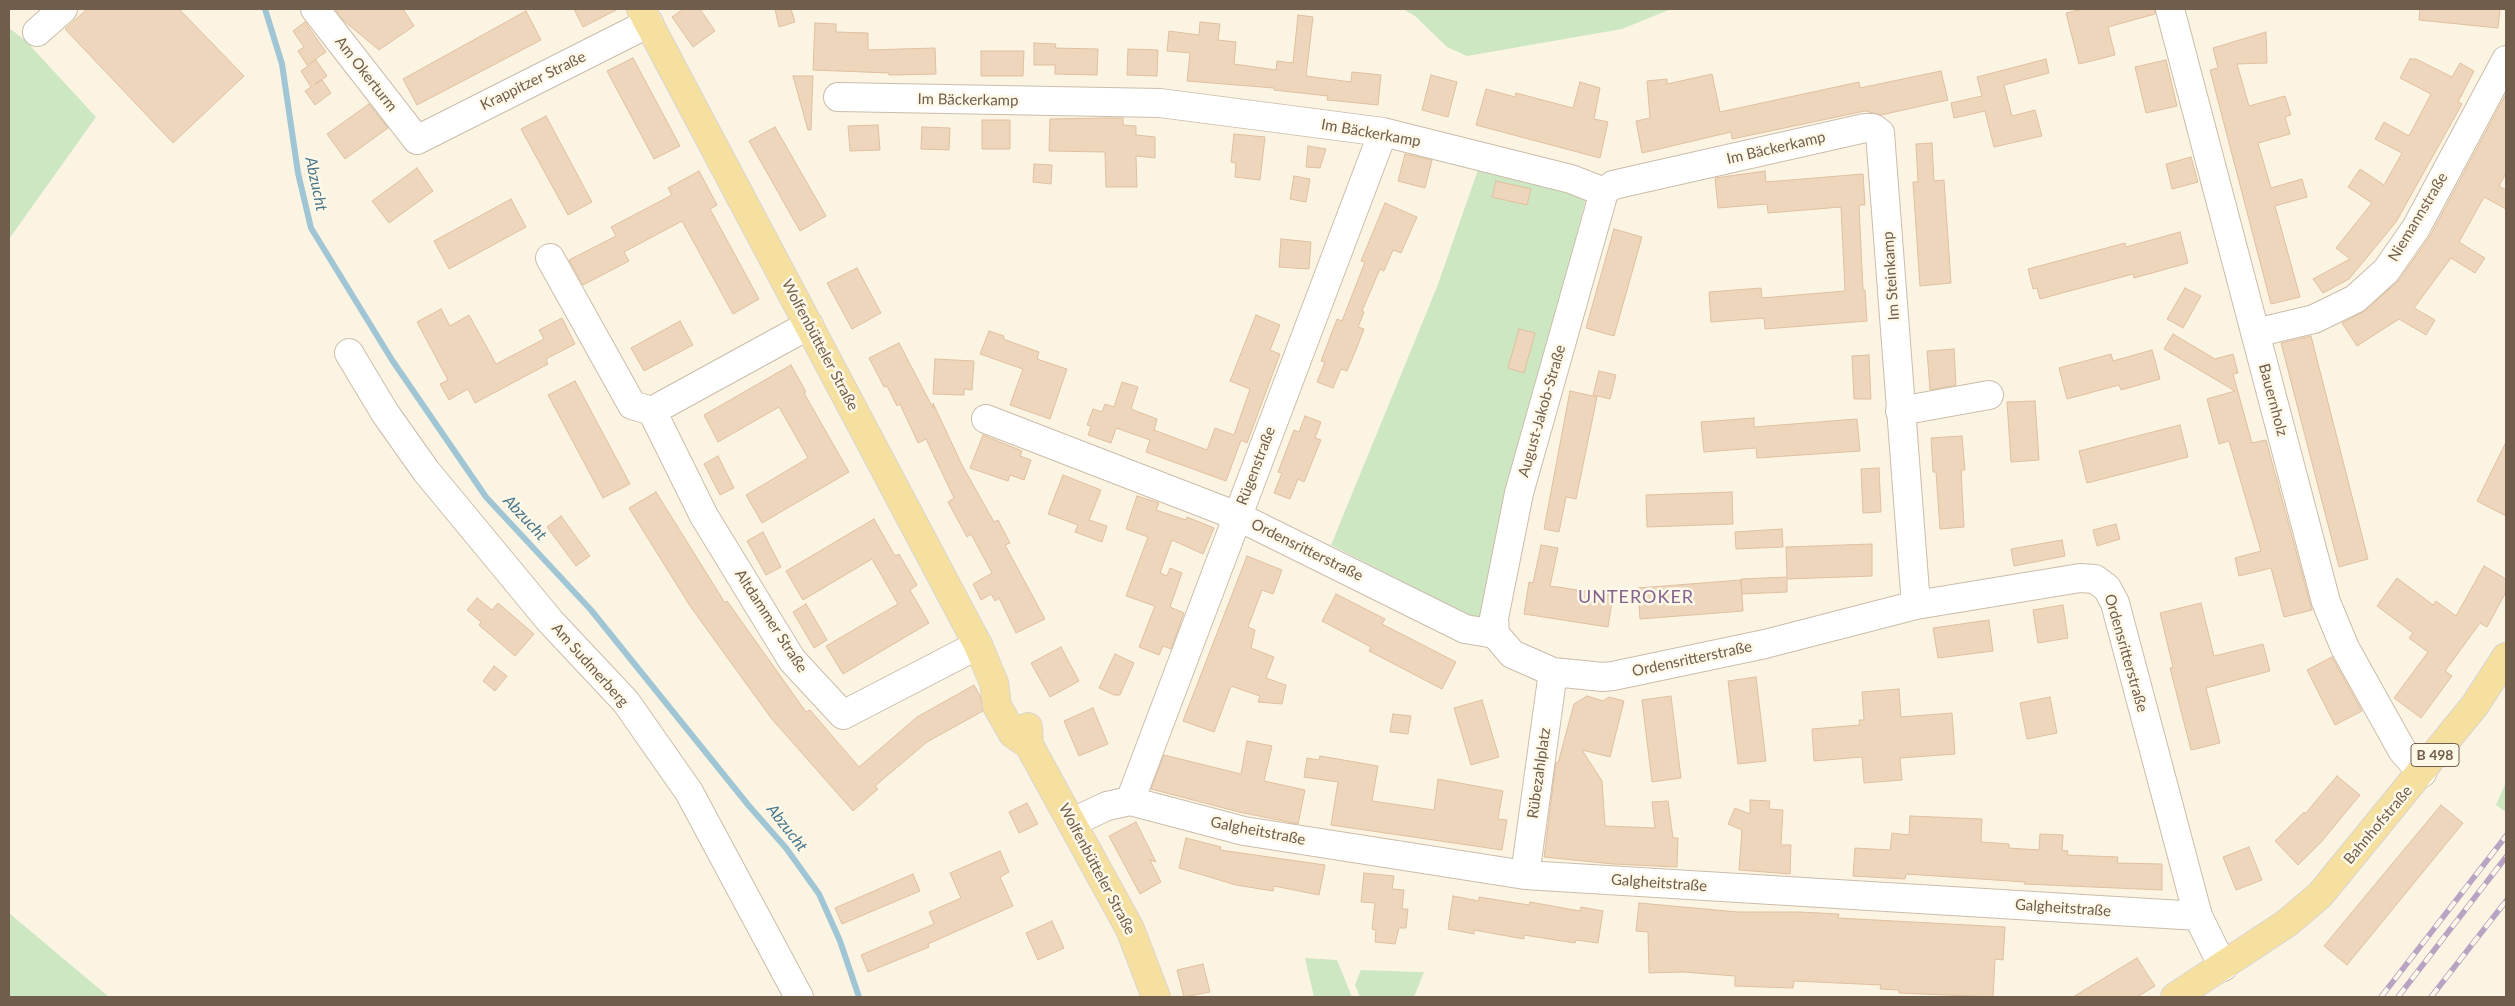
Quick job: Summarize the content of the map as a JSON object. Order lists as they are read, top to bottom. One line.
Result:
{"streets":{"main road":["Wolfenbütteler Straße","B 498","Bahnhofstraße"],"street":["Am Okerturm","Krappitzer Straße","Im Bäckerkamp","Niemannstraße","Im Steinkamp","Bauernholz","August-Jakob-Straße","Rügenstraße","Ordensritterstraße","Altdammer Straße","Am Sudmerberg","Rübezahlplatz","Galgheitstraße"]},"crossings":[["Am Okerturm","Krappitzer Straße"],["Krappitzer Straße","Wolfenbütteler Straße"],["Im Bäckerkamp","Im Steinkamp"],["Im Bäckerkamp","August-Jakob-Straße"],["Im Bäckerkamp","Rügenstraße"],["Niemannstraße","Bauernholz"],["Im Steinkamp","Ordensritterstraße"],["Wolfenbütteler Straße","Altdammer Straße"],["Wolfenbütteler Straße","Galgheitstraße"],["Bauernholz","Bahnhofstraße"],["August-Jakob-Straße","Ordensritterstraße"],["Rügenstraße","Ordensritterstraße"],["Rügenstraße","Galgheitstraße"],["Ordensritterstraße","Rübezahlplatz"],["Ordensritterstraße","Galgheitstraße"],["B 498","Bahnhofstraße"],["Rübezahlplatz","Galgheitstraße"]],"districts":["UNTEROKER"],"water":["Abzucht"]}
